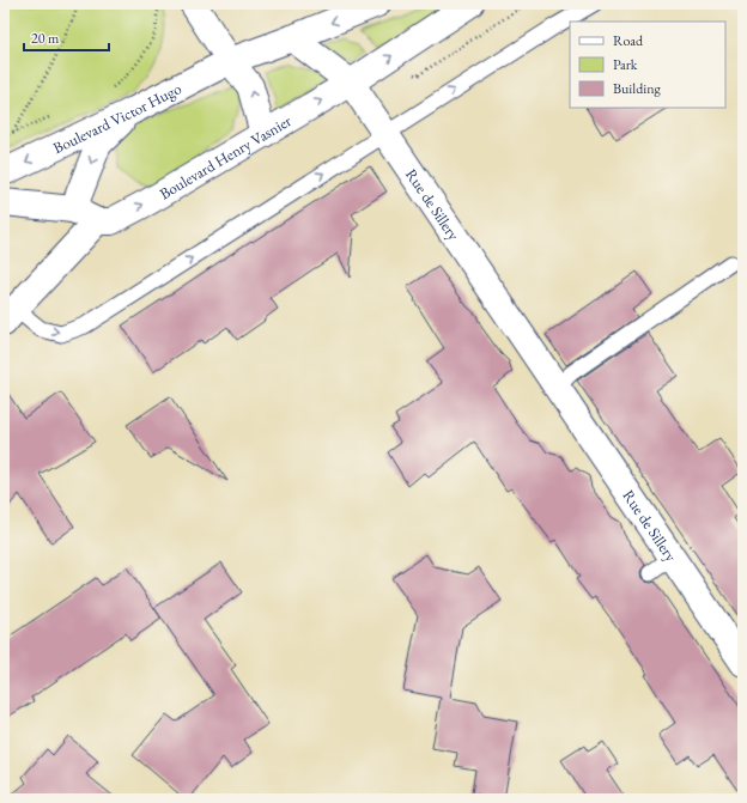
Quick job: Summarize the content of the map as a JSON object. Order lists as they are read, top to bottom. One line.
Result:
{"streets":{"street":["Boulevard Victor Hugo","Boulevard Henry Vasnier","Rue de Sillery"]},"crossings":[["Boulevard Victor Hugo","Rue de Sillery"],["Boulevard Henry Vasnier","Rue de Sillery"]],"one_way":["Boulevard Victor Hugo","Boulevard Henry Vasnier"],"legend":["Road","Park","Building"],"scale_bar":"20 m"}
